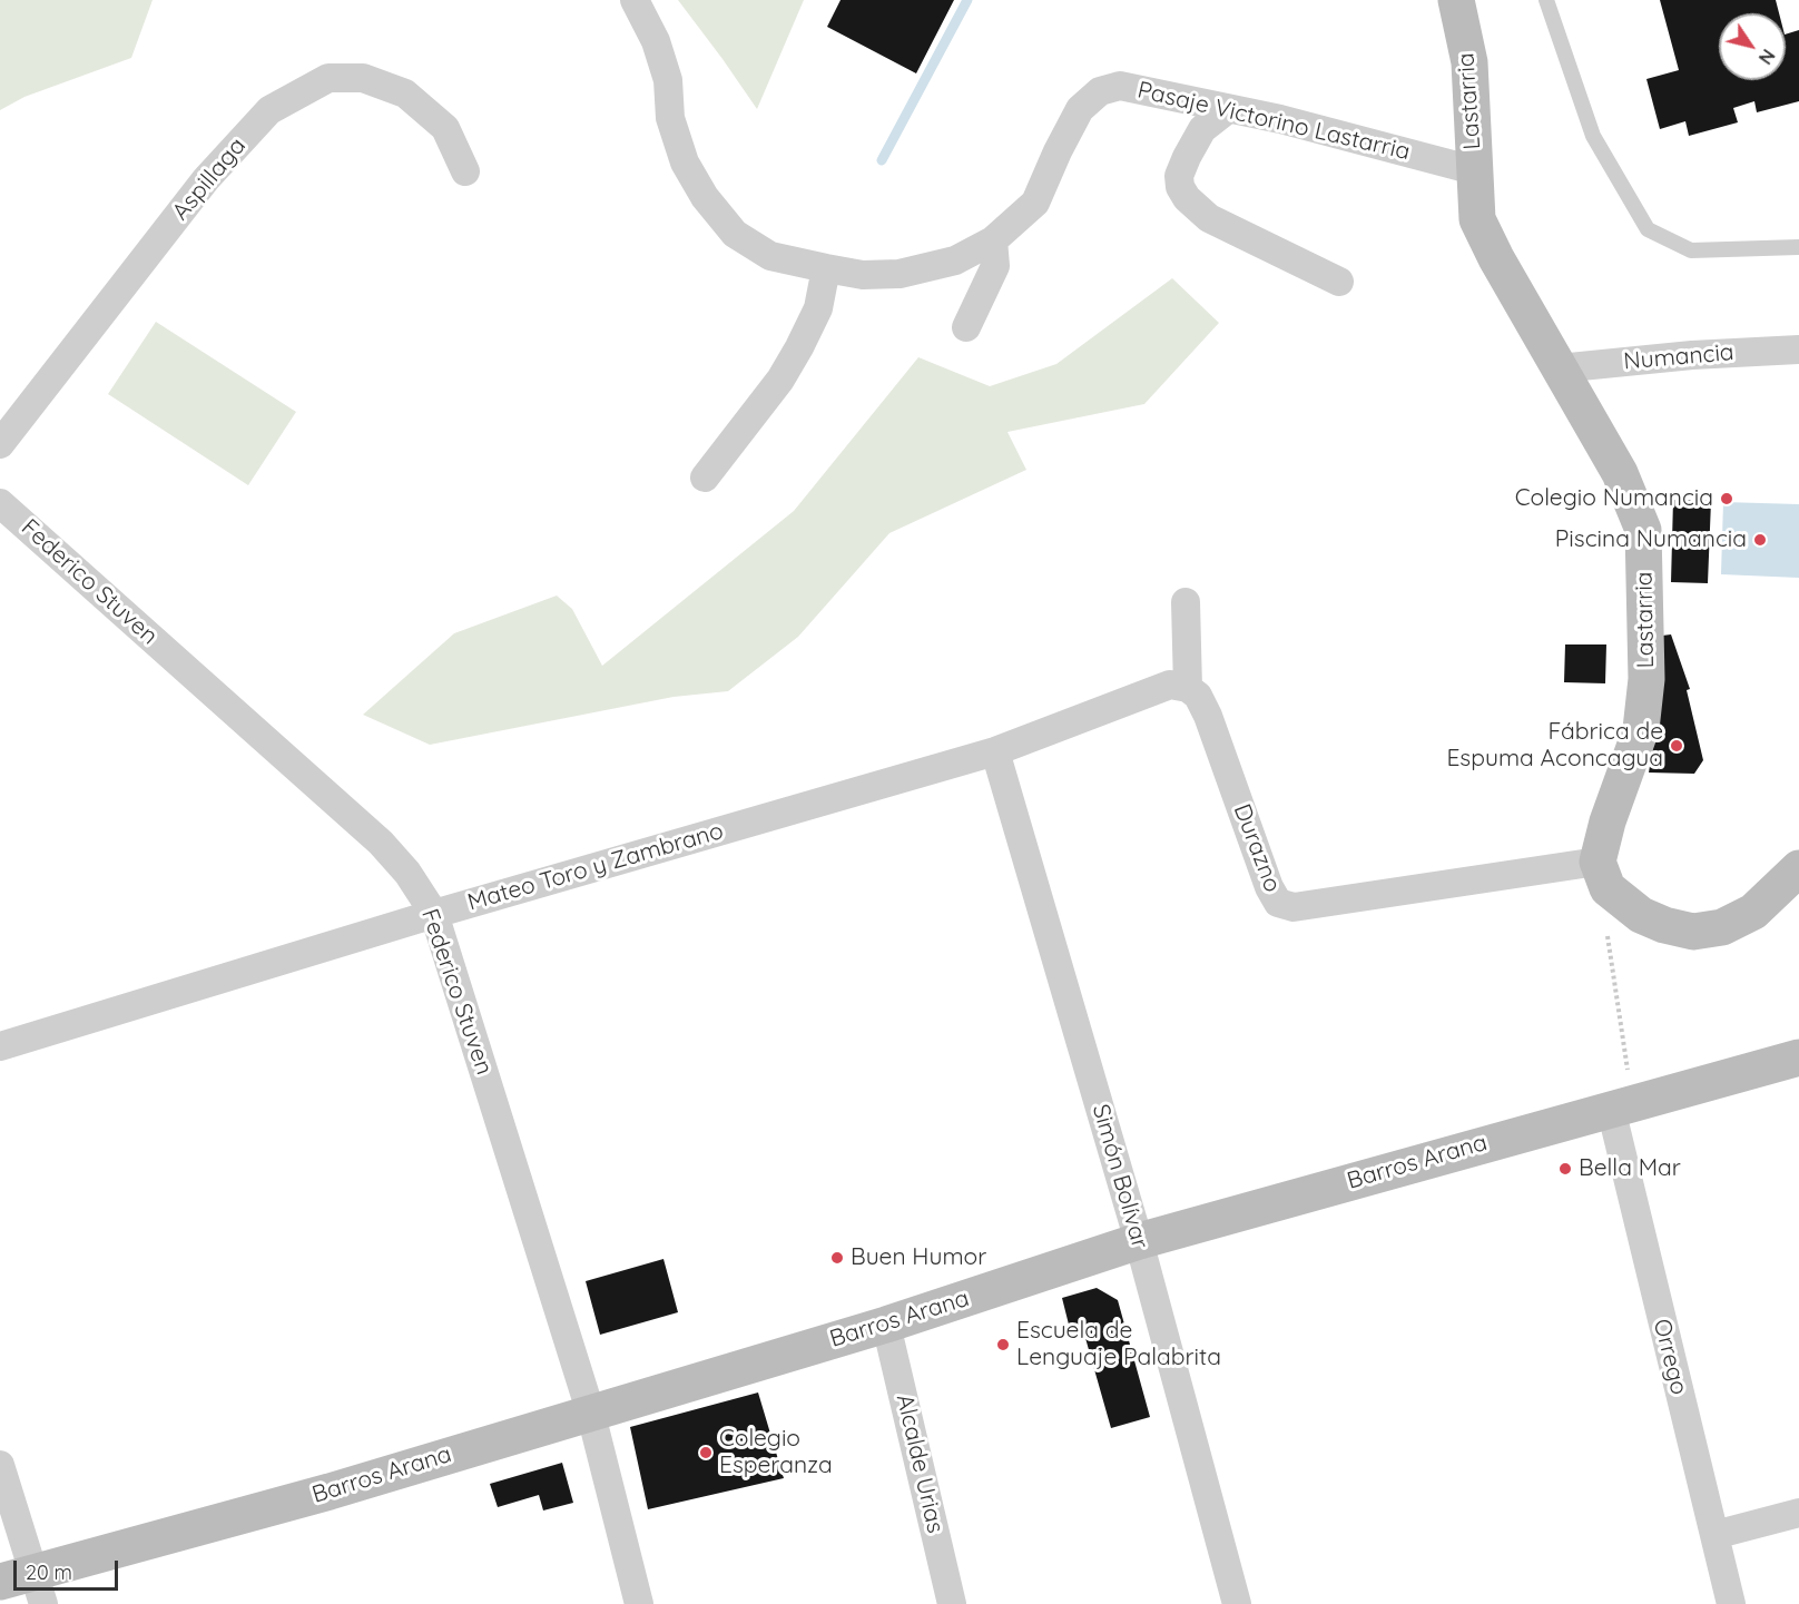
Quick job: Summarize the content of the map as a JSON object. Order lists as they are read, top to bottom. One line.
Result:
{"streets":{"street":["Lastarria","Pasaje Victorino Lastarria","Aspillaga","Numancia","Federico Stuven","Durazno","Mateo Toro y Zambrano","Barros Arana","Simón Bolívar","Orrego","Alcalde Urias"]},"crossings":[["Lastarria","Pasaje Victorino Lastarria"],["Lastarria","Numancia"],["Lastarria","Durazno"],["Federico Stuven","Mateo Toro y Zambrano"],["Federico Stuven","Barros Arana"],["Durazno","Mateo Toro y Zambrano"],["Mateo Toro y Zambrano","Simón Bolívar"],["Barros Arana","Simón Bolívar"],["Barros Arana","Orrego"],["Barros Arana","Alcalde Urias"]],"places":["Colegio Numancia","Piscina Numancia","Fábrica de Espuma Aconcagua","Bella Mar","Buen Humor","Escuela de Lenguaje Palabrita","Colegio Esperanza"],"scale_bar":"20 m","north":"bottom right"}
